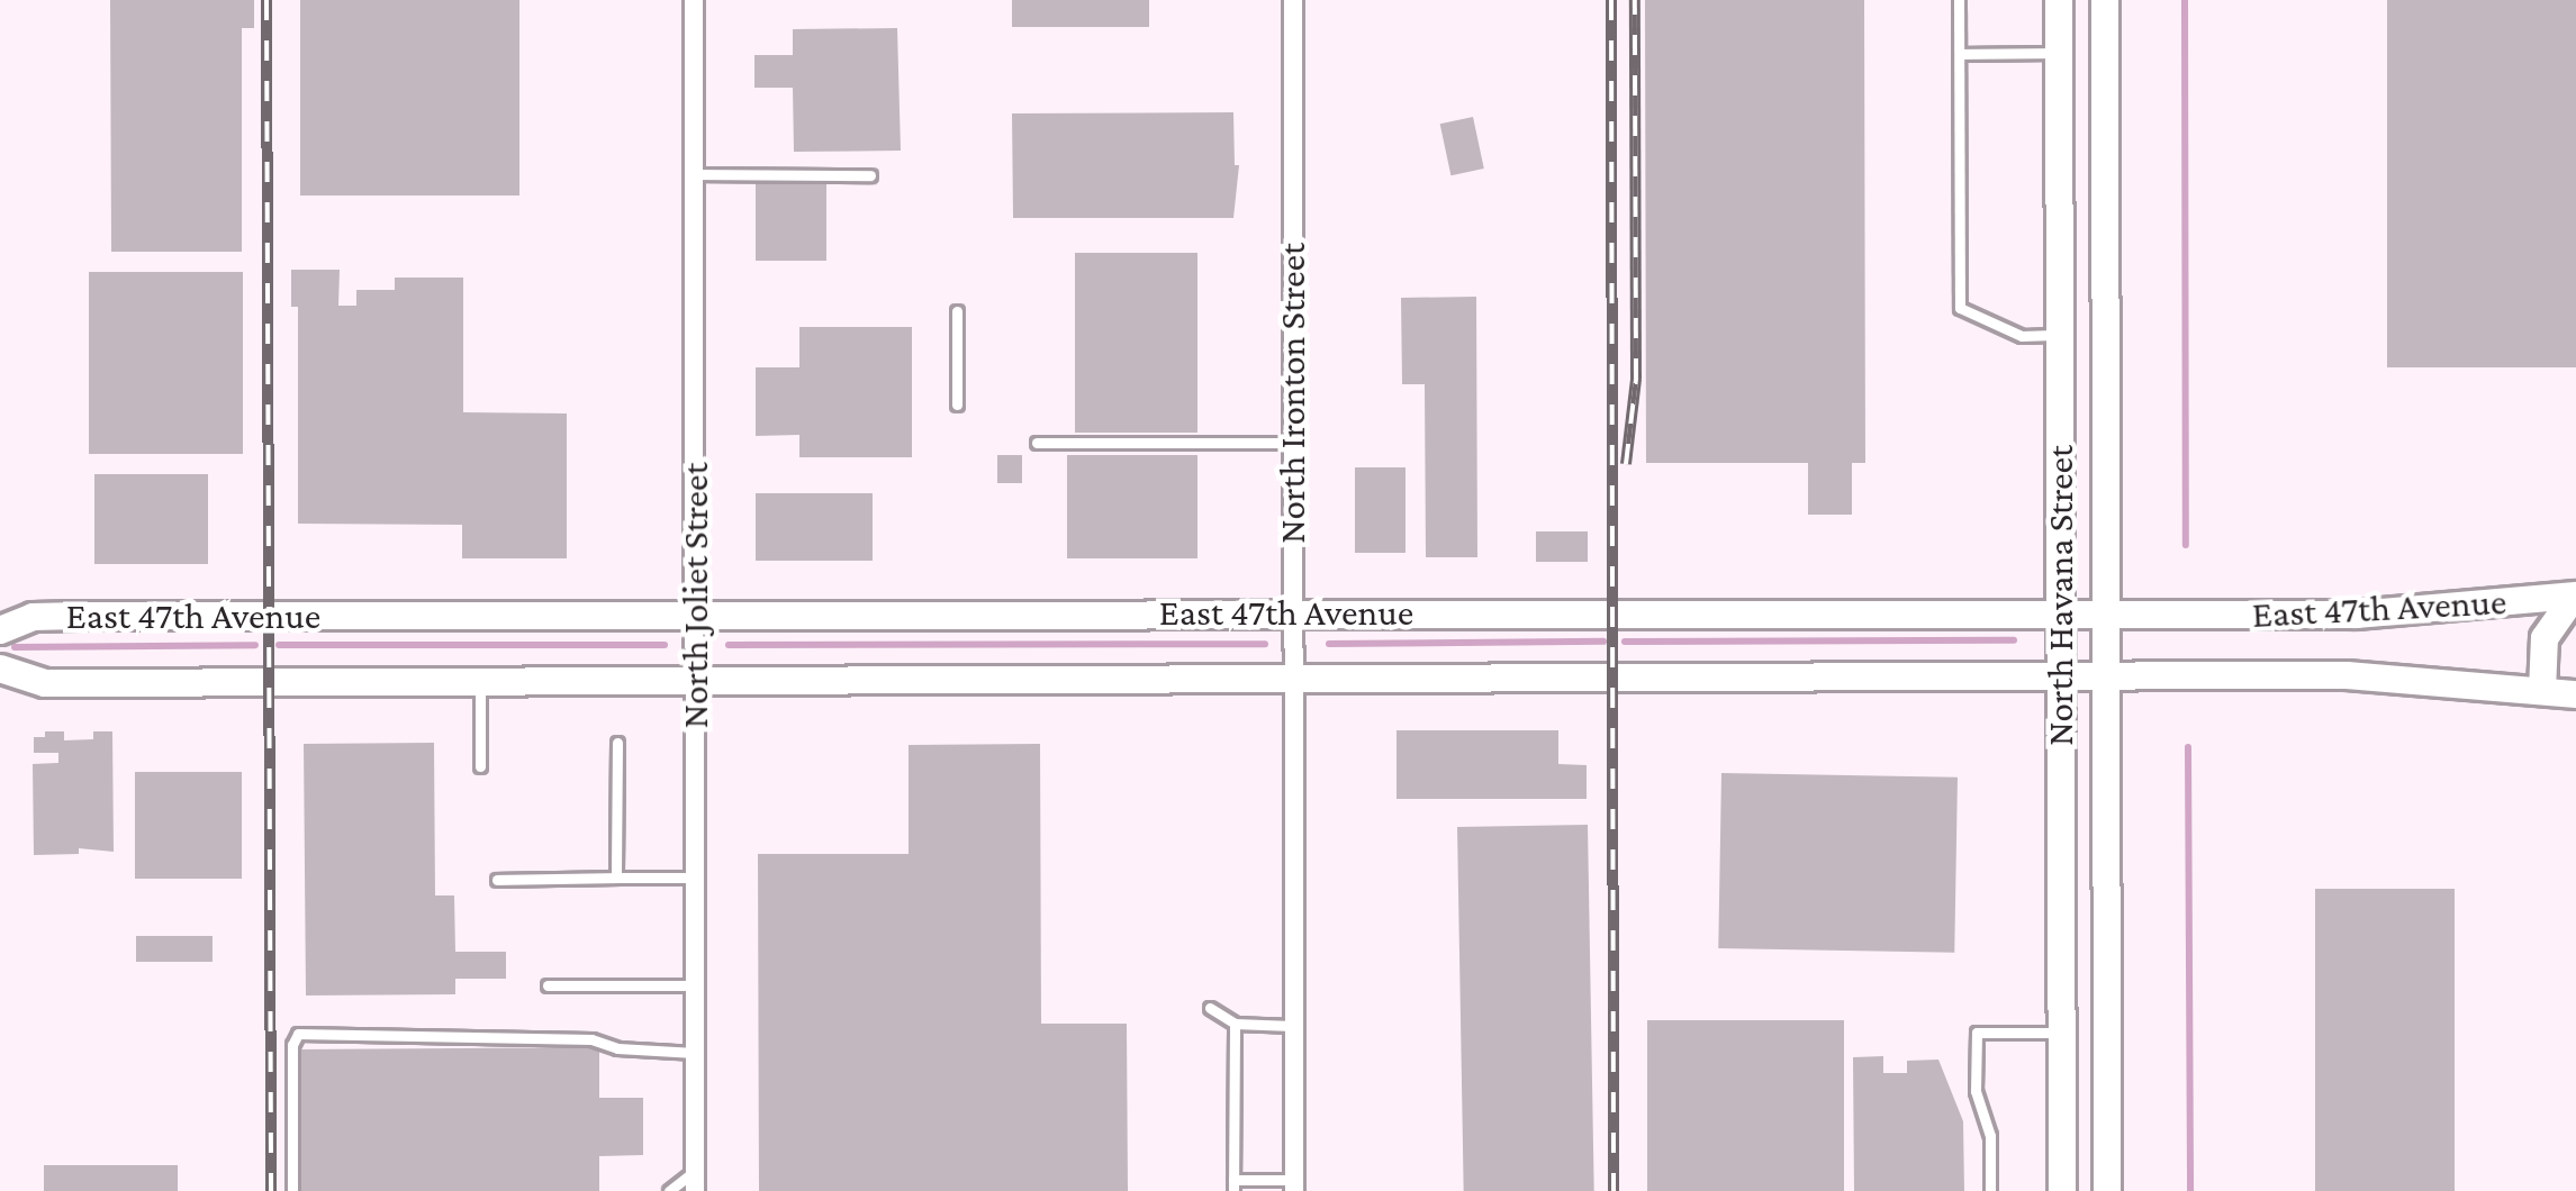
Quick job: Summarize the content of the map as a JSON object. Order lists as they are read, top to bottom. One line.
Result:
{"streets":{"main road":["North Havana Street","East 47th Avenue"],"street":["North Ironton Street","North Joliet Street"]},"crossings":[["North Ironton Street","East 47th Avenue"],["North Joliet Street","East 47th Avenue"],["North Havana Street","East 47th Avenue"]]}
